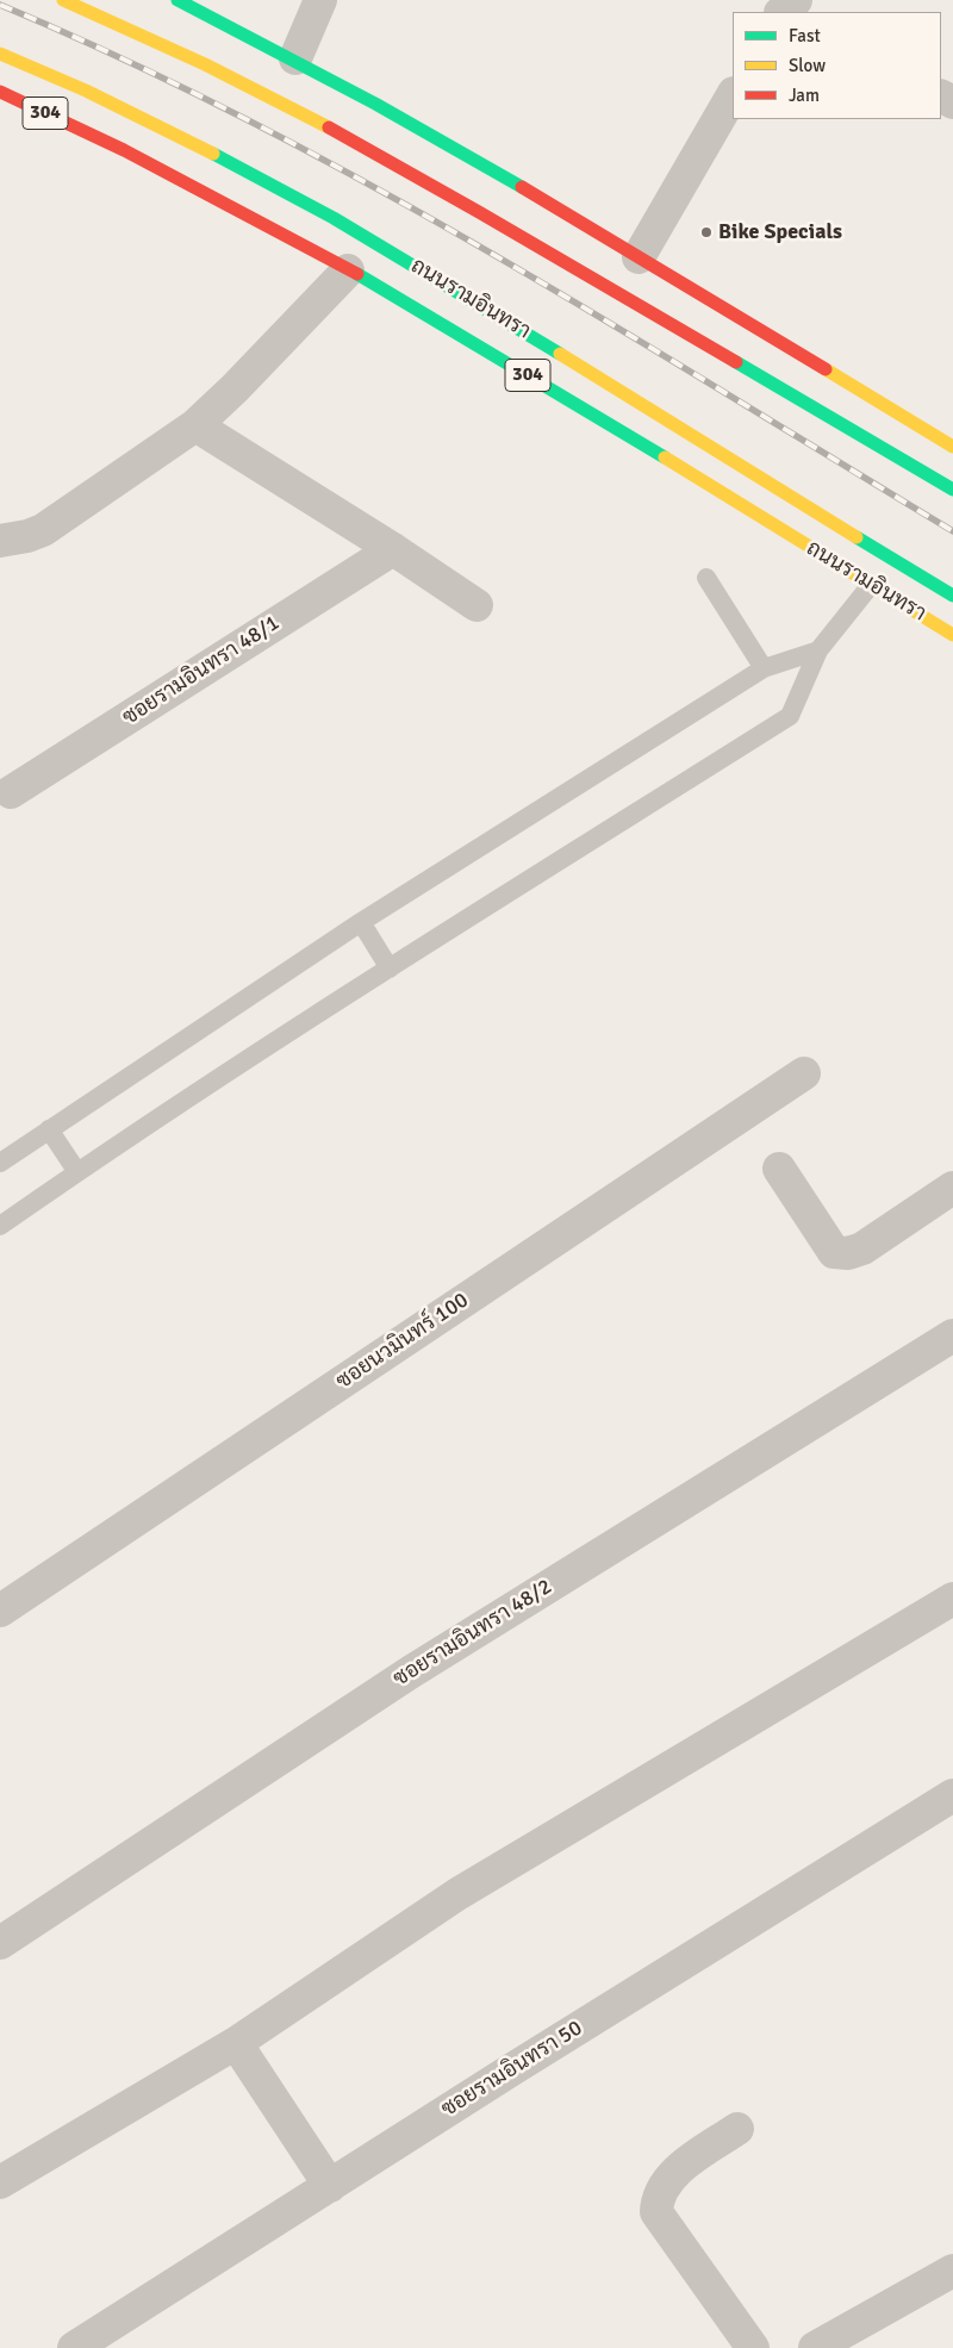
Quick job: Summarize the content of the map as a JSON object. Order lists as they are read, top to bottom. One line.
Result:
{"streets":{"main road":["304","ถนนรามอินทรา"],"street":["ซอยรามอินทรา 48/1","ซอยนวมินทร์ 100","ซอยรามอินทรา 48/2","ซอยรามอินทรา 50"]},"places":["Bike Specials"],"legend":["Fast","Slow","Jam"]}
